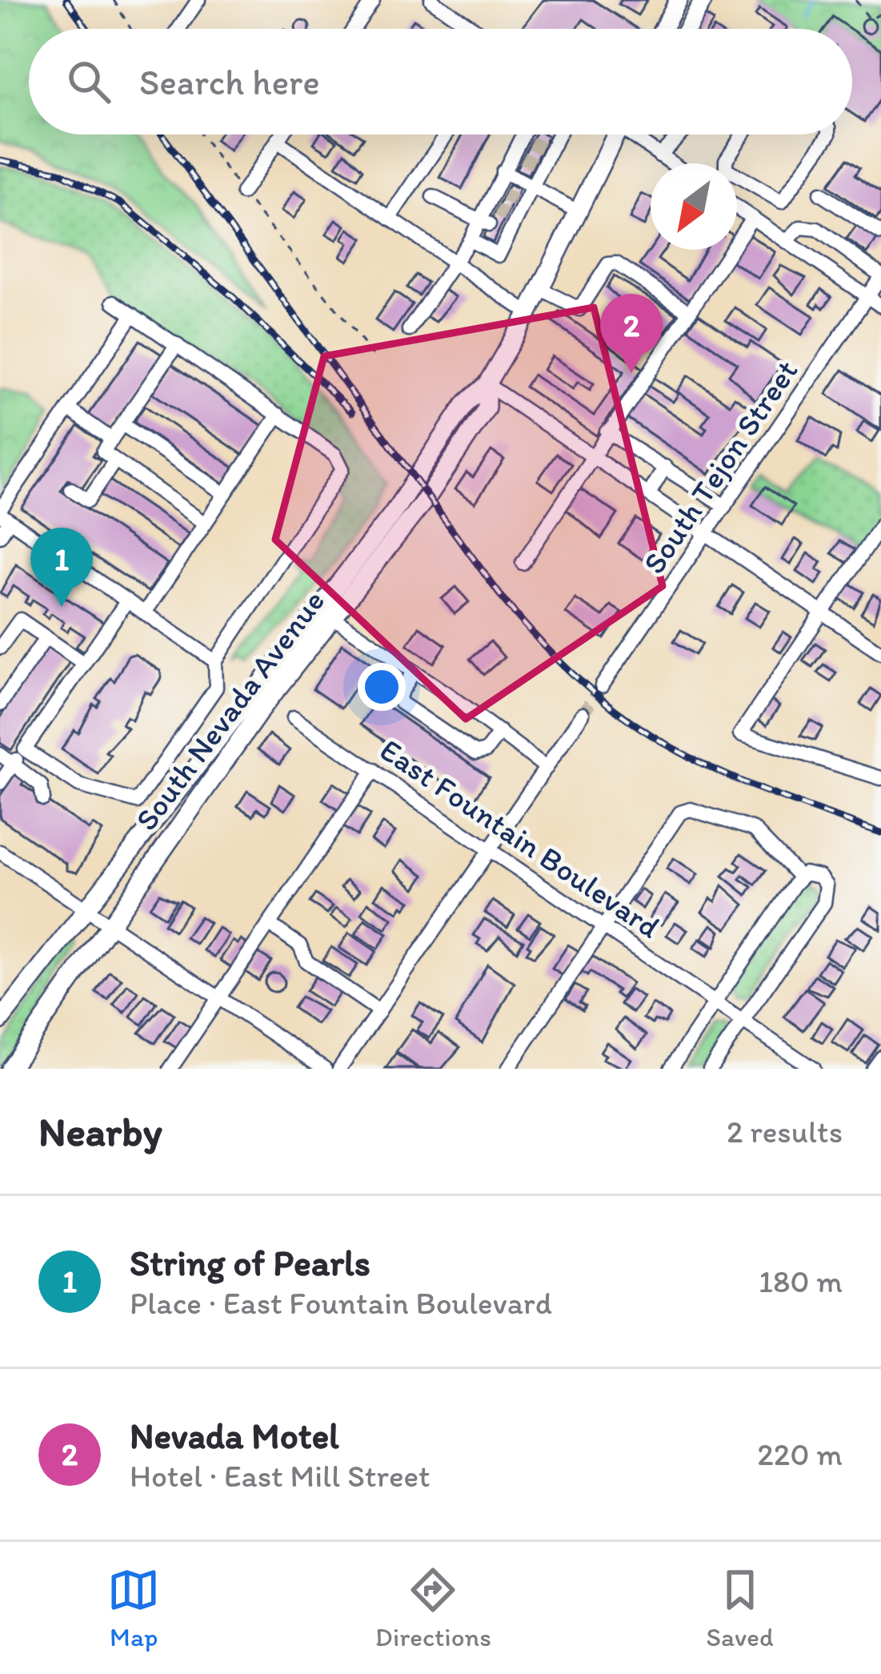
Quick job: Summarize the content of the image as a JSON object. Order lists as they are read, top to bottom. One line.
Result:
{"streets":{"main road":["South Nevada Avenue"],"street":["South Tejon Street","East Fountain Boulevard"]},"north":"bottom left","page":{"search":"Search here","pins":["2","1"],"heading":["Nearby","2 results"],"list":[{"mark":"1","name":"String of Pearls","note":"Place · East Fountain Boulevard","value":"180 m"},{"mark":"2","name":"Nevada Motel","note":"Hotel · East Mill Street","value":"220 m"}],"nav":["Map","Directions","Saved"]}}
